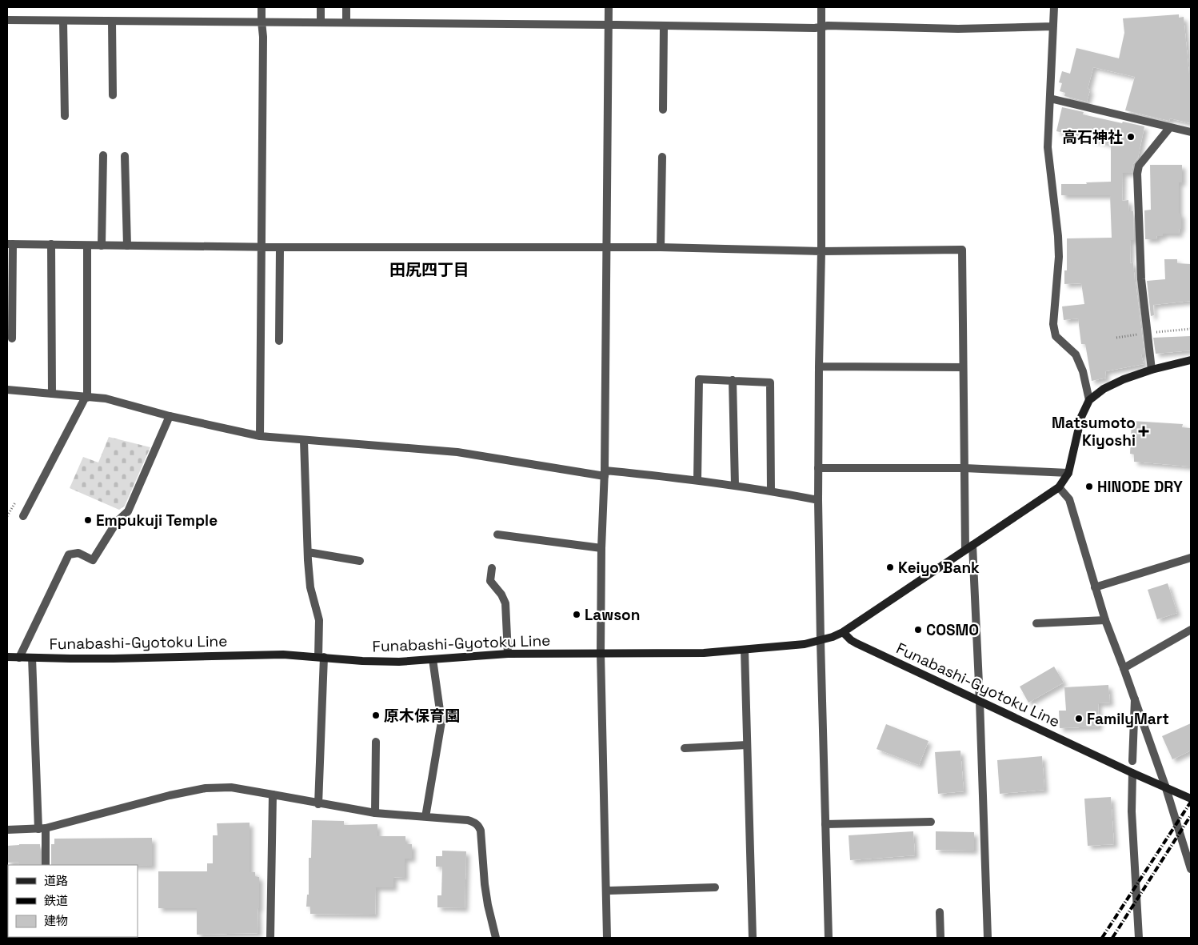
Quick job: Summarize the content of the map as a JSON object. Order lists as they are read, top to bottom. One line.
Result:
{"streets":{"main road":["Funabashi-Gyotoku Line"]},"districts":["田尻四丁目"],"places":{"other":["高石神社","HINODE DRY","Empukuji Temple","Keiyo Bank","Lawson","COSMO","原木保育園","FamilyMart"],"health":["Matsumoto Kiyoshi"]},"legend":["道路","鉄道","建物"]}
